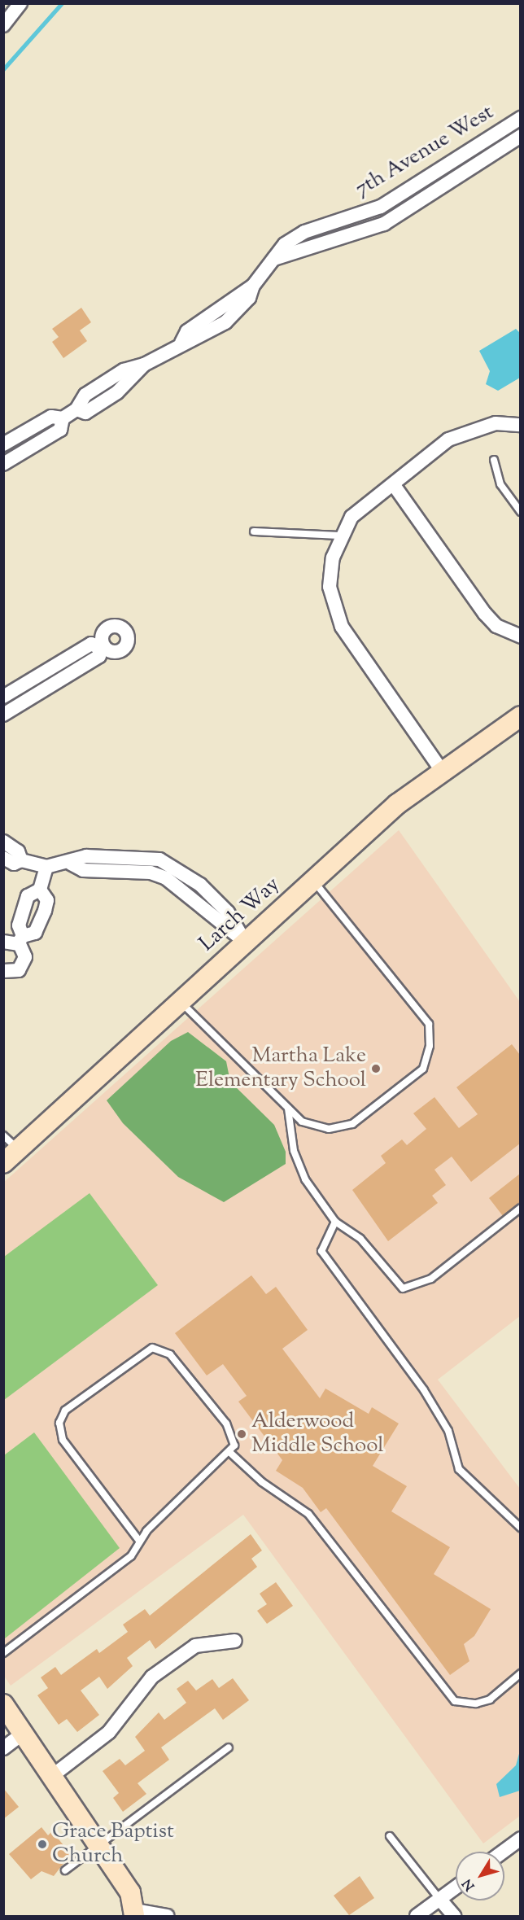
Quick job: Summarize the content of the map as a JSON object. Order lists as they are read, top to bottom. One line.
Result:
{"streets":{"main road":["Larch Way"],"street":["7th Avenue West"]},"places":["Martha Lake Elementary School","Alderwood Middle School","Grace Baptist Church"],"north":"bottom left"}
